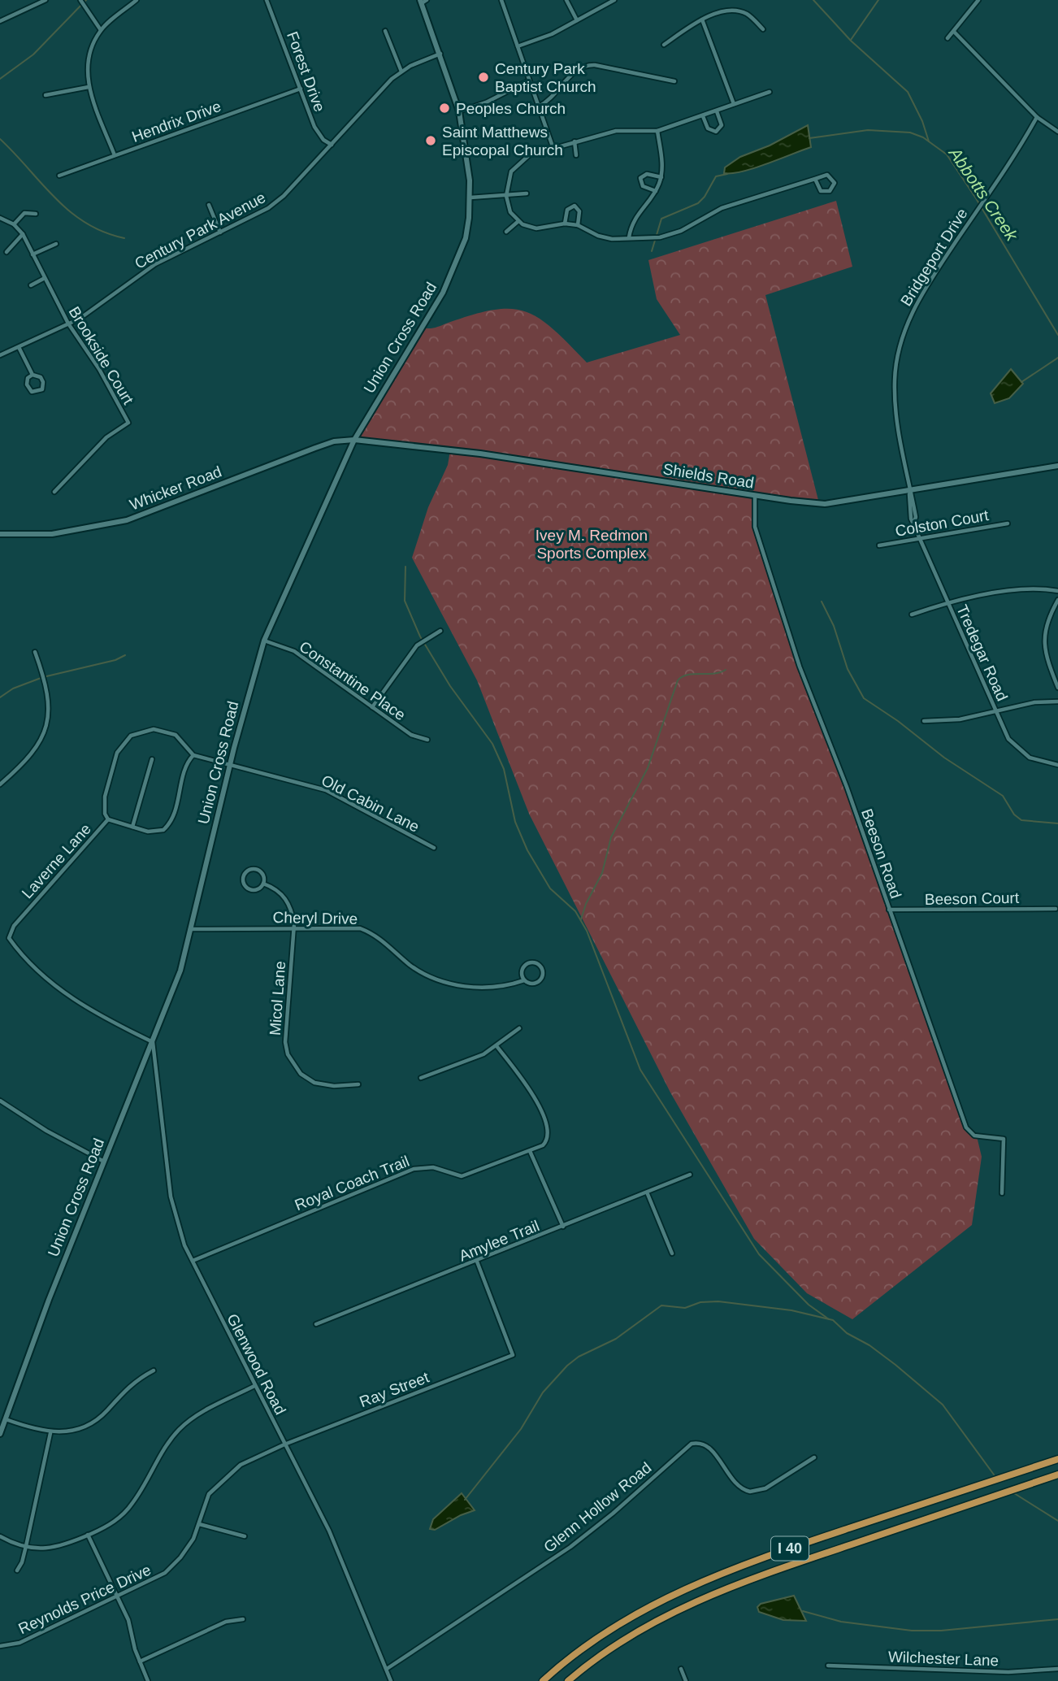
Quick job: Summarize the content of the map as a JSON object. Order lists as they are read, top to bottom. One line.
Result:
{"streets":{"highway":["I 40"],"main road":["Union Cross Road","Shields Road","Whicker Road"],"street":["Forest Drive","Hendrix Drive","Century Park Avenue","Bridgeport Drive","Brookside Court","Colston Court","Tredegar Road","Constantine Place","Old Cabin Lane","Beeson Road","Laverne Lane","Beeson Court","Cheryl Drive","Micol Lane","Royal Coach Trail","Amylee Trail","Glenwood Road","Ray Street","Glenn Hollow Road","Reynolds Price Drive","Wilchester Lane"]},"crossings":[["Forest Drive","Hendrix Drive"],["Forest Drive","Century Park Avenue"],["Century Park Avenue","Union Cross Road"],["Century Park Avenue","Brookside Court"],["Bridgeport Drive","Shields Road"],["Bridgeport Drive","Tredegar Road"],["Union Cross Road","Shields Road"],["Union Cross Road","Whicker Road"],["Union Cross Road","Constantine Place"],["Union Cross Road","Old Cabin Lane"],["Union Cross Road","Laverne Lane"],["Union Cross Road","Cheryl Drive"],["Union Cross Road","Glenwood Road"],["Shields Road","Whicker Road"],["Shields Road","Tredegar Road"],["Shields Road","Beeson Road"],["Colston Court","Tredegar Road"],["Old Cabin Lane","Laverne Lane"],["Beeson Road","Beeson Court"],["Laverne Lane","Glenwood Road"],["Cheryl Drive","Micol Lane"],["Royal Coach Trail","Glenwood Road"],["Amylee Trail","Ray Street"],["Glenwood Road","Ray Street"],["Glenwood Road","Glenn Hollow Road"],["Glenwood Road","Reynolds Price Drive"],["Ray Street","Reynolds Price Drive"]],"water":["Abbotts Creek"],"parks":["Ivey M. Redmon Sports Complex"],"places":["Century Park Baptist Church","Peoples Church","Saint Matthews Episcopal Church"]}
